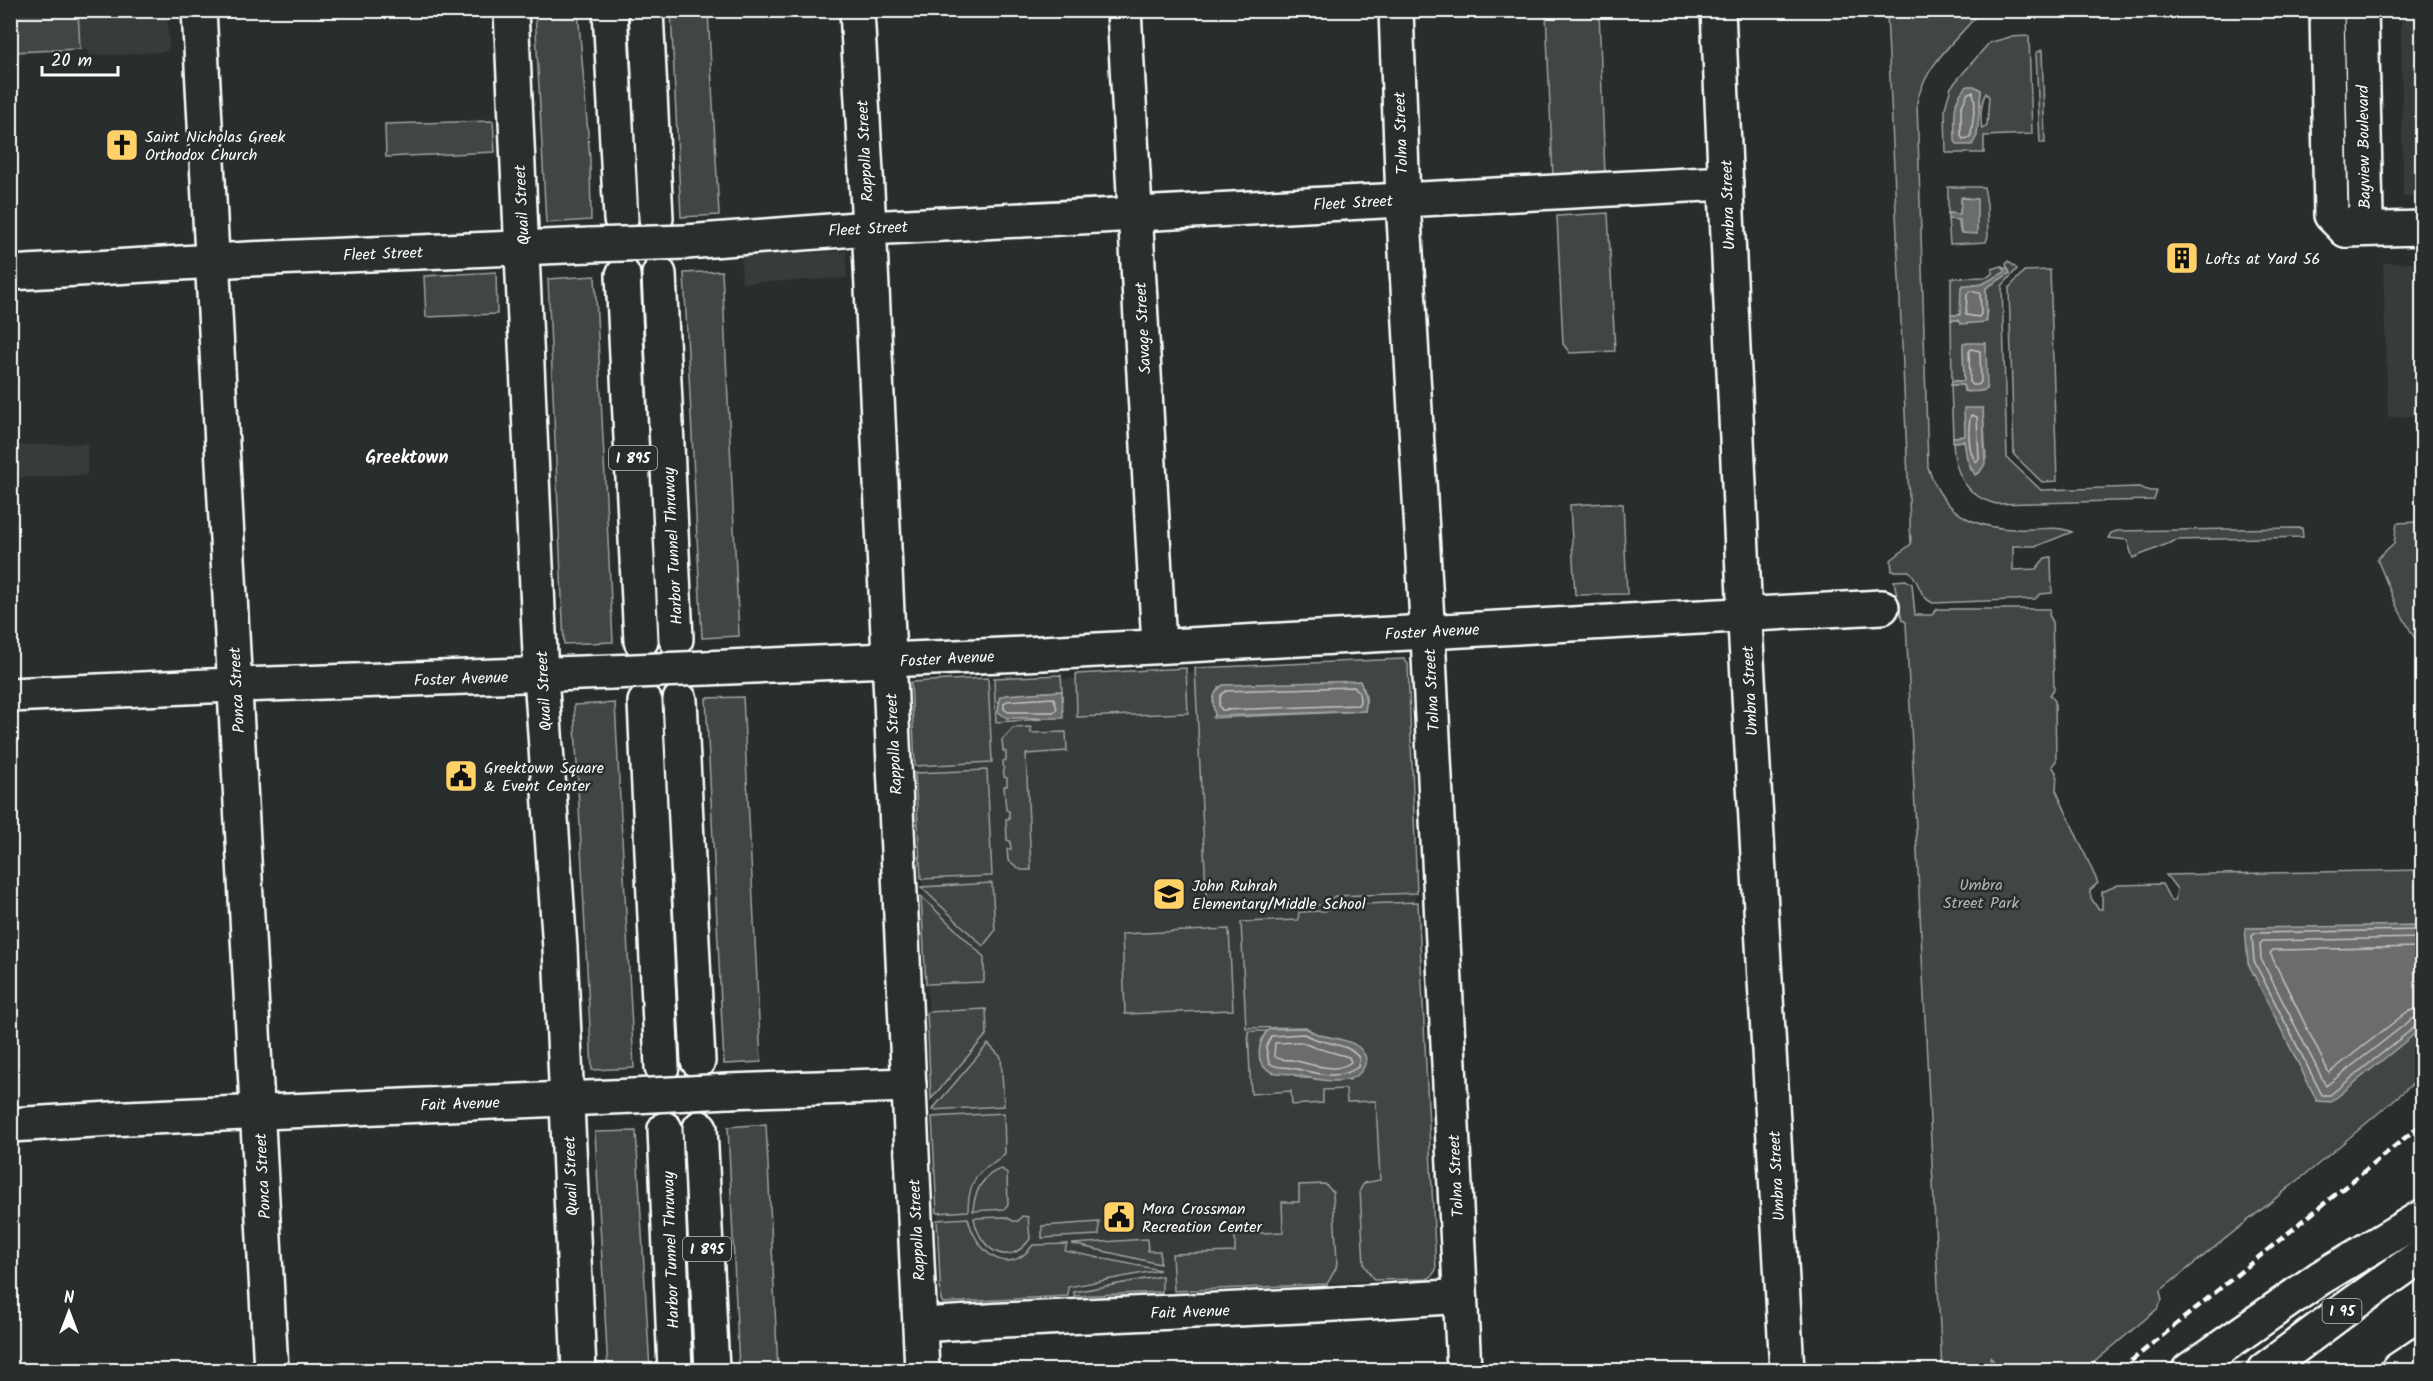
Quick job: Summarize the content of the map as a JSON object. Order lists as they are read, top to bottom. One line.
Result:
{"streets":{"main road":["Tolna Street","Bayview Boulevard","Rappolla Street","Fleet Street","Quail Street","Umbra Street","Savage Street","I 895","Harbor Tunnel Thruway","Foster Avenue","Ponca Street","Fait Avenue","I 95"]},"crossings":[["Tolna Street","Fleet Street"],["Tolna Street","Foster Avenue"],["Tolna Street","Fait Avenue"],["Rappolla Street","Fleet Street"],["Rappolla Street","Foster Avenue"],["Rappolla Street","Fait Avenue"],["Fleet Street","Quail Street"],["Fleet Street","Umbra Street"],["Fleet Street","Savage Street"],["Fleet Street","Ponca Street"],["Quail Street","Foster Avenue"],["Quail Street","Fait Avenue"],["Umbra Street","Foster Avenue"],["Savage Street","Foster Avenue"],["Foster Avenue","Ponca Street"],["Ponca Street","Fait Avenue"]],"districts":["Greektown"],"parks":["Umbra Street Park"],"places":{"church":["Saint Nicholas Greek Orthodox Church"],"building":["Lofts at Yard 56"],"public building":["Greektown Square & Event Center","Mora Crossman Recreation Center"],"school or university":["John Ruhrah Elementary/Middle School"]},"scale_bar":"20 m","north":"top"}
